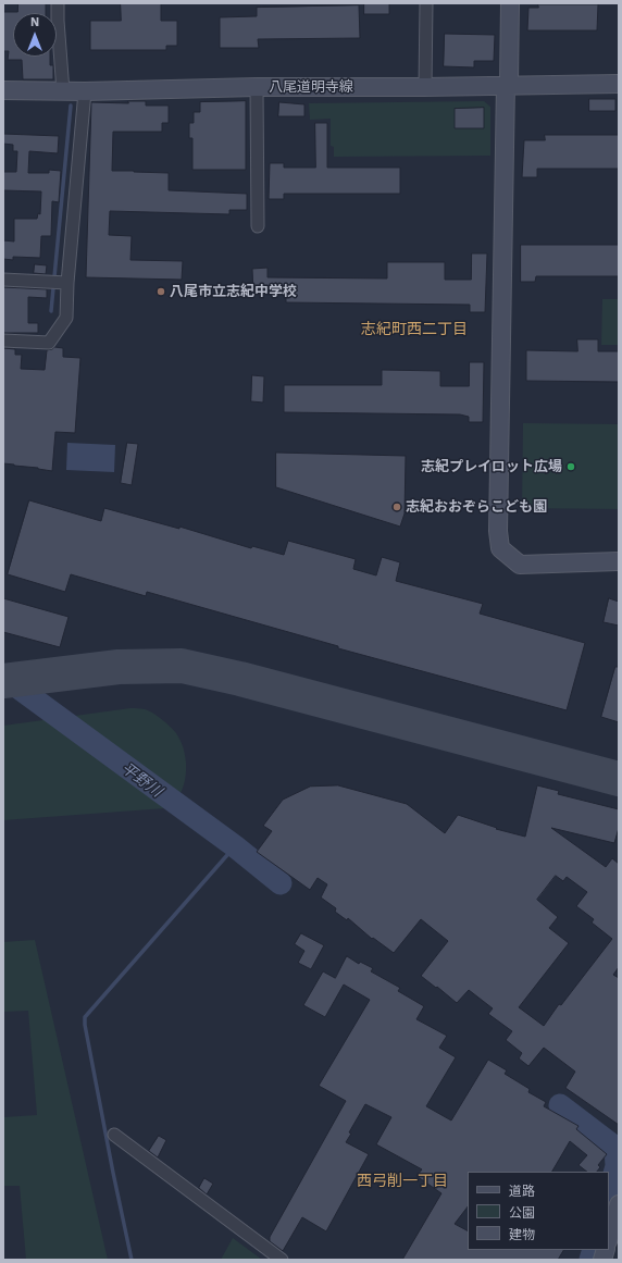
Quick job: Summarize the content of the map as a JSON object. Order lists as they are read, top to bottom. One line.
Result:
{"streets":{"main road":["八尾道明寺線"]},"districts":["志紀町西二丁目","西弓削一丁目"],"water":["平野川"],"places":["八尾市立志紀中学校","志紀プレイロット広場","志紀おおぞらこども園"],"legend":["道路","公園","建物"],"north":"top"}
